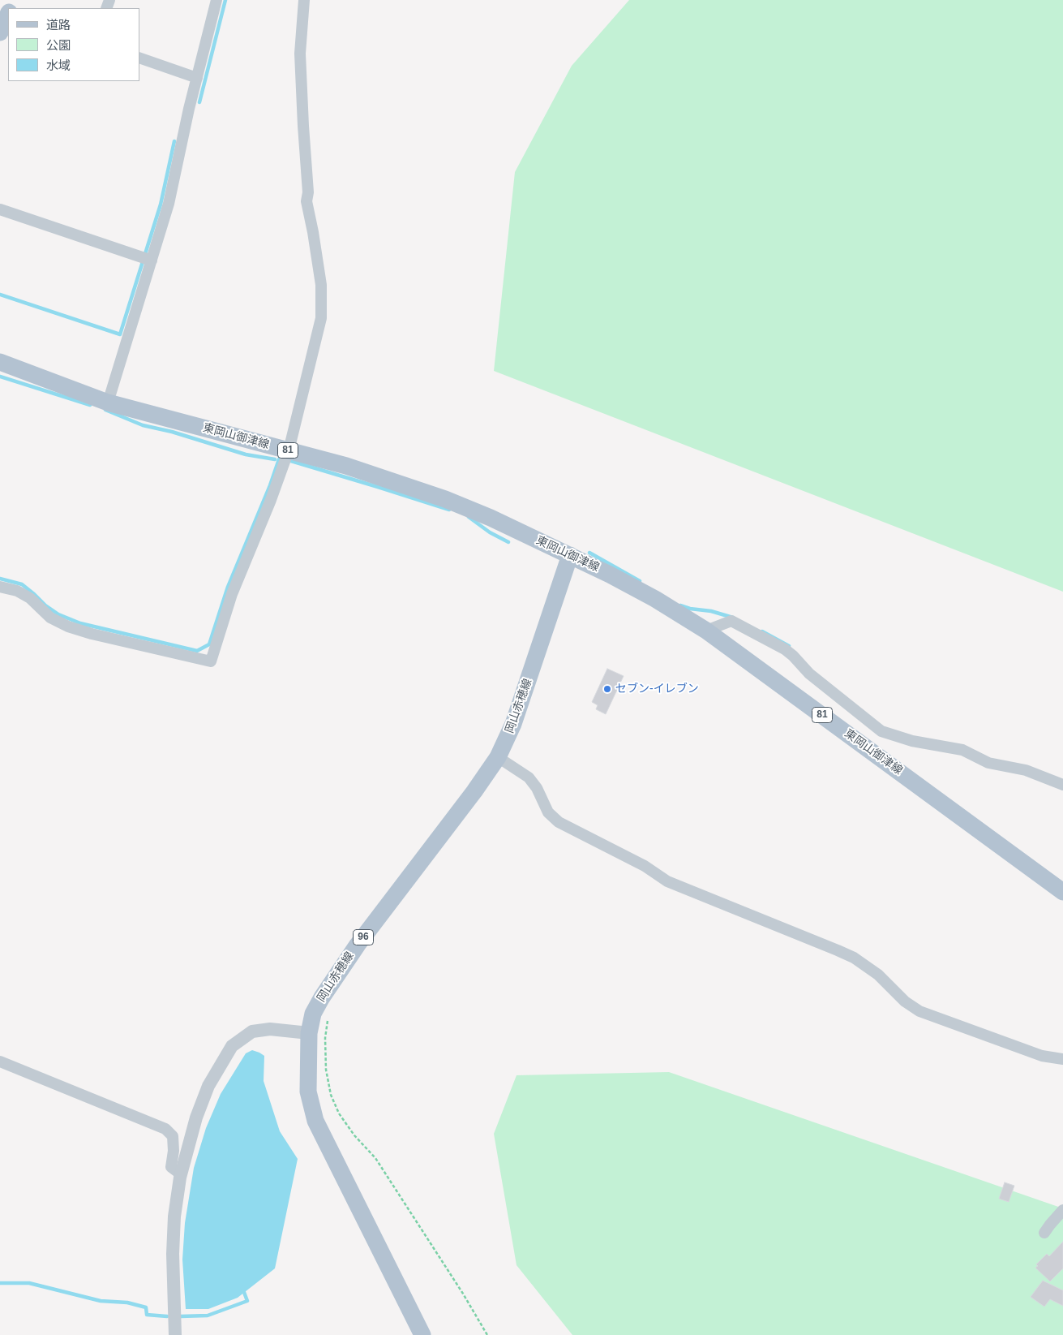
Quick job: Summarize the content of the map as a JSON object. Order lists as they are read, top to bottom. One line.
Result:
{"streets":{"main road":["東岡山御津線","81","岡山赤穂線","96"]},"crossings":[["東岡山御津線","岡山赤穂線"]],"places":["セブン-イレブン"],"legend":["道路","公園","水域"]}
